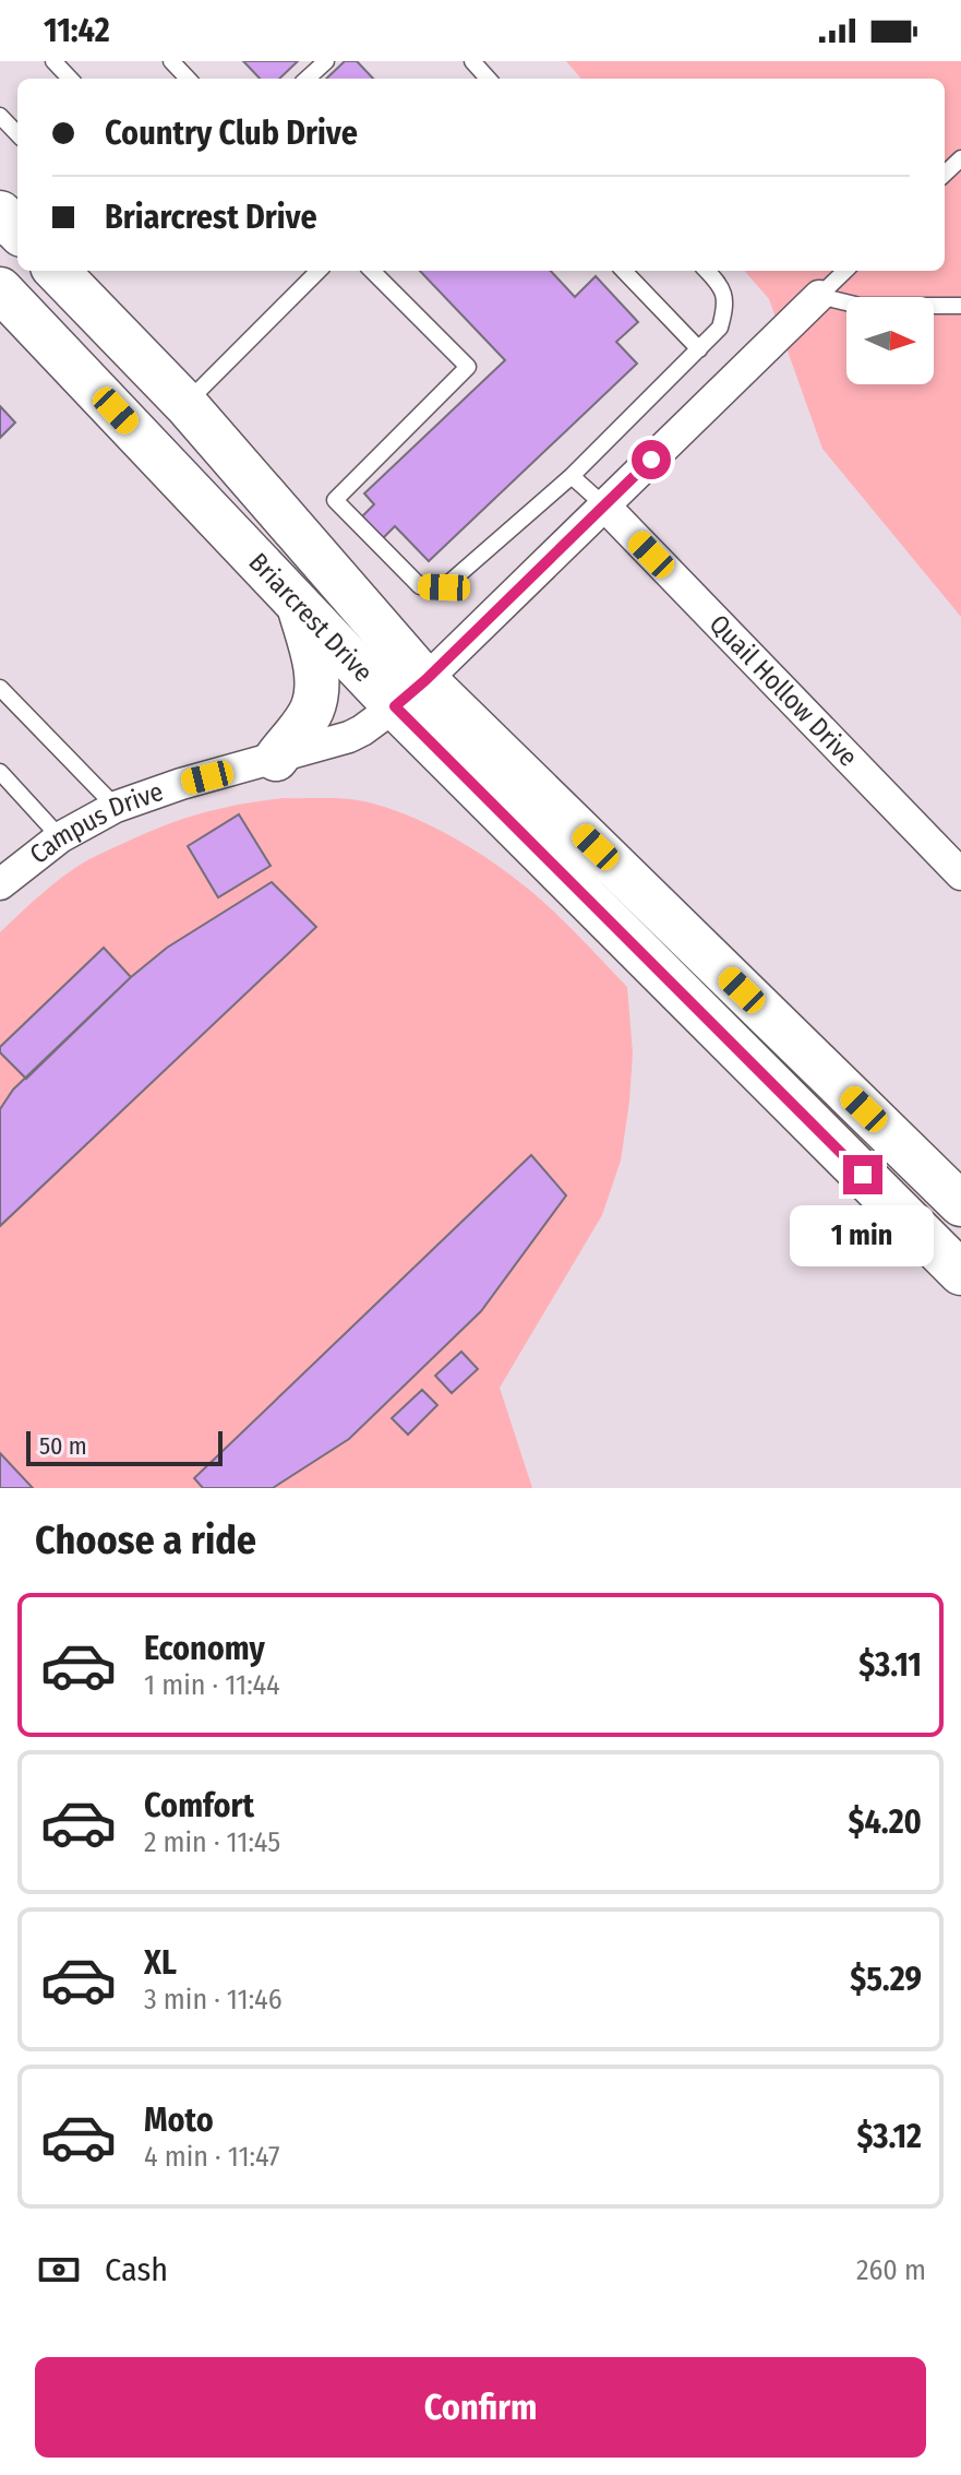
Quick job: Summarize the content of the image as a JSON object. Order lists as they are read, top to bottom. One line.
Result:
{"streets":{"main road":["Briarcrest Drive"],"street":["Quail Hollow Drive","Campus Drive"]},"crossings":[["Briarcrest Drive","Campus Drive"],["Quail Hollow Drive","Campus Drive"]],"scale_bar":"50 m","north":"right","page":{"status":"11:42","banner":["Country Club Drive","Briarcrest Drive"],"bubble":"1 min","scale":"50 m","heading":"Choose a ride","list":[{"name":"Economy","note":"1 min · 11:44","value":"$3.11"},{"name":"Comfort","note":"2 min · 11:45","value":"$4.20"},{"name":"XL","note":"3 min · 11:46","value":"$5.29"},{"name":"Moto","note":"4 min · 11:47","value":"$3.12"}],"pay":["Cash","260 m"],"buttons":"Confirm"}}
